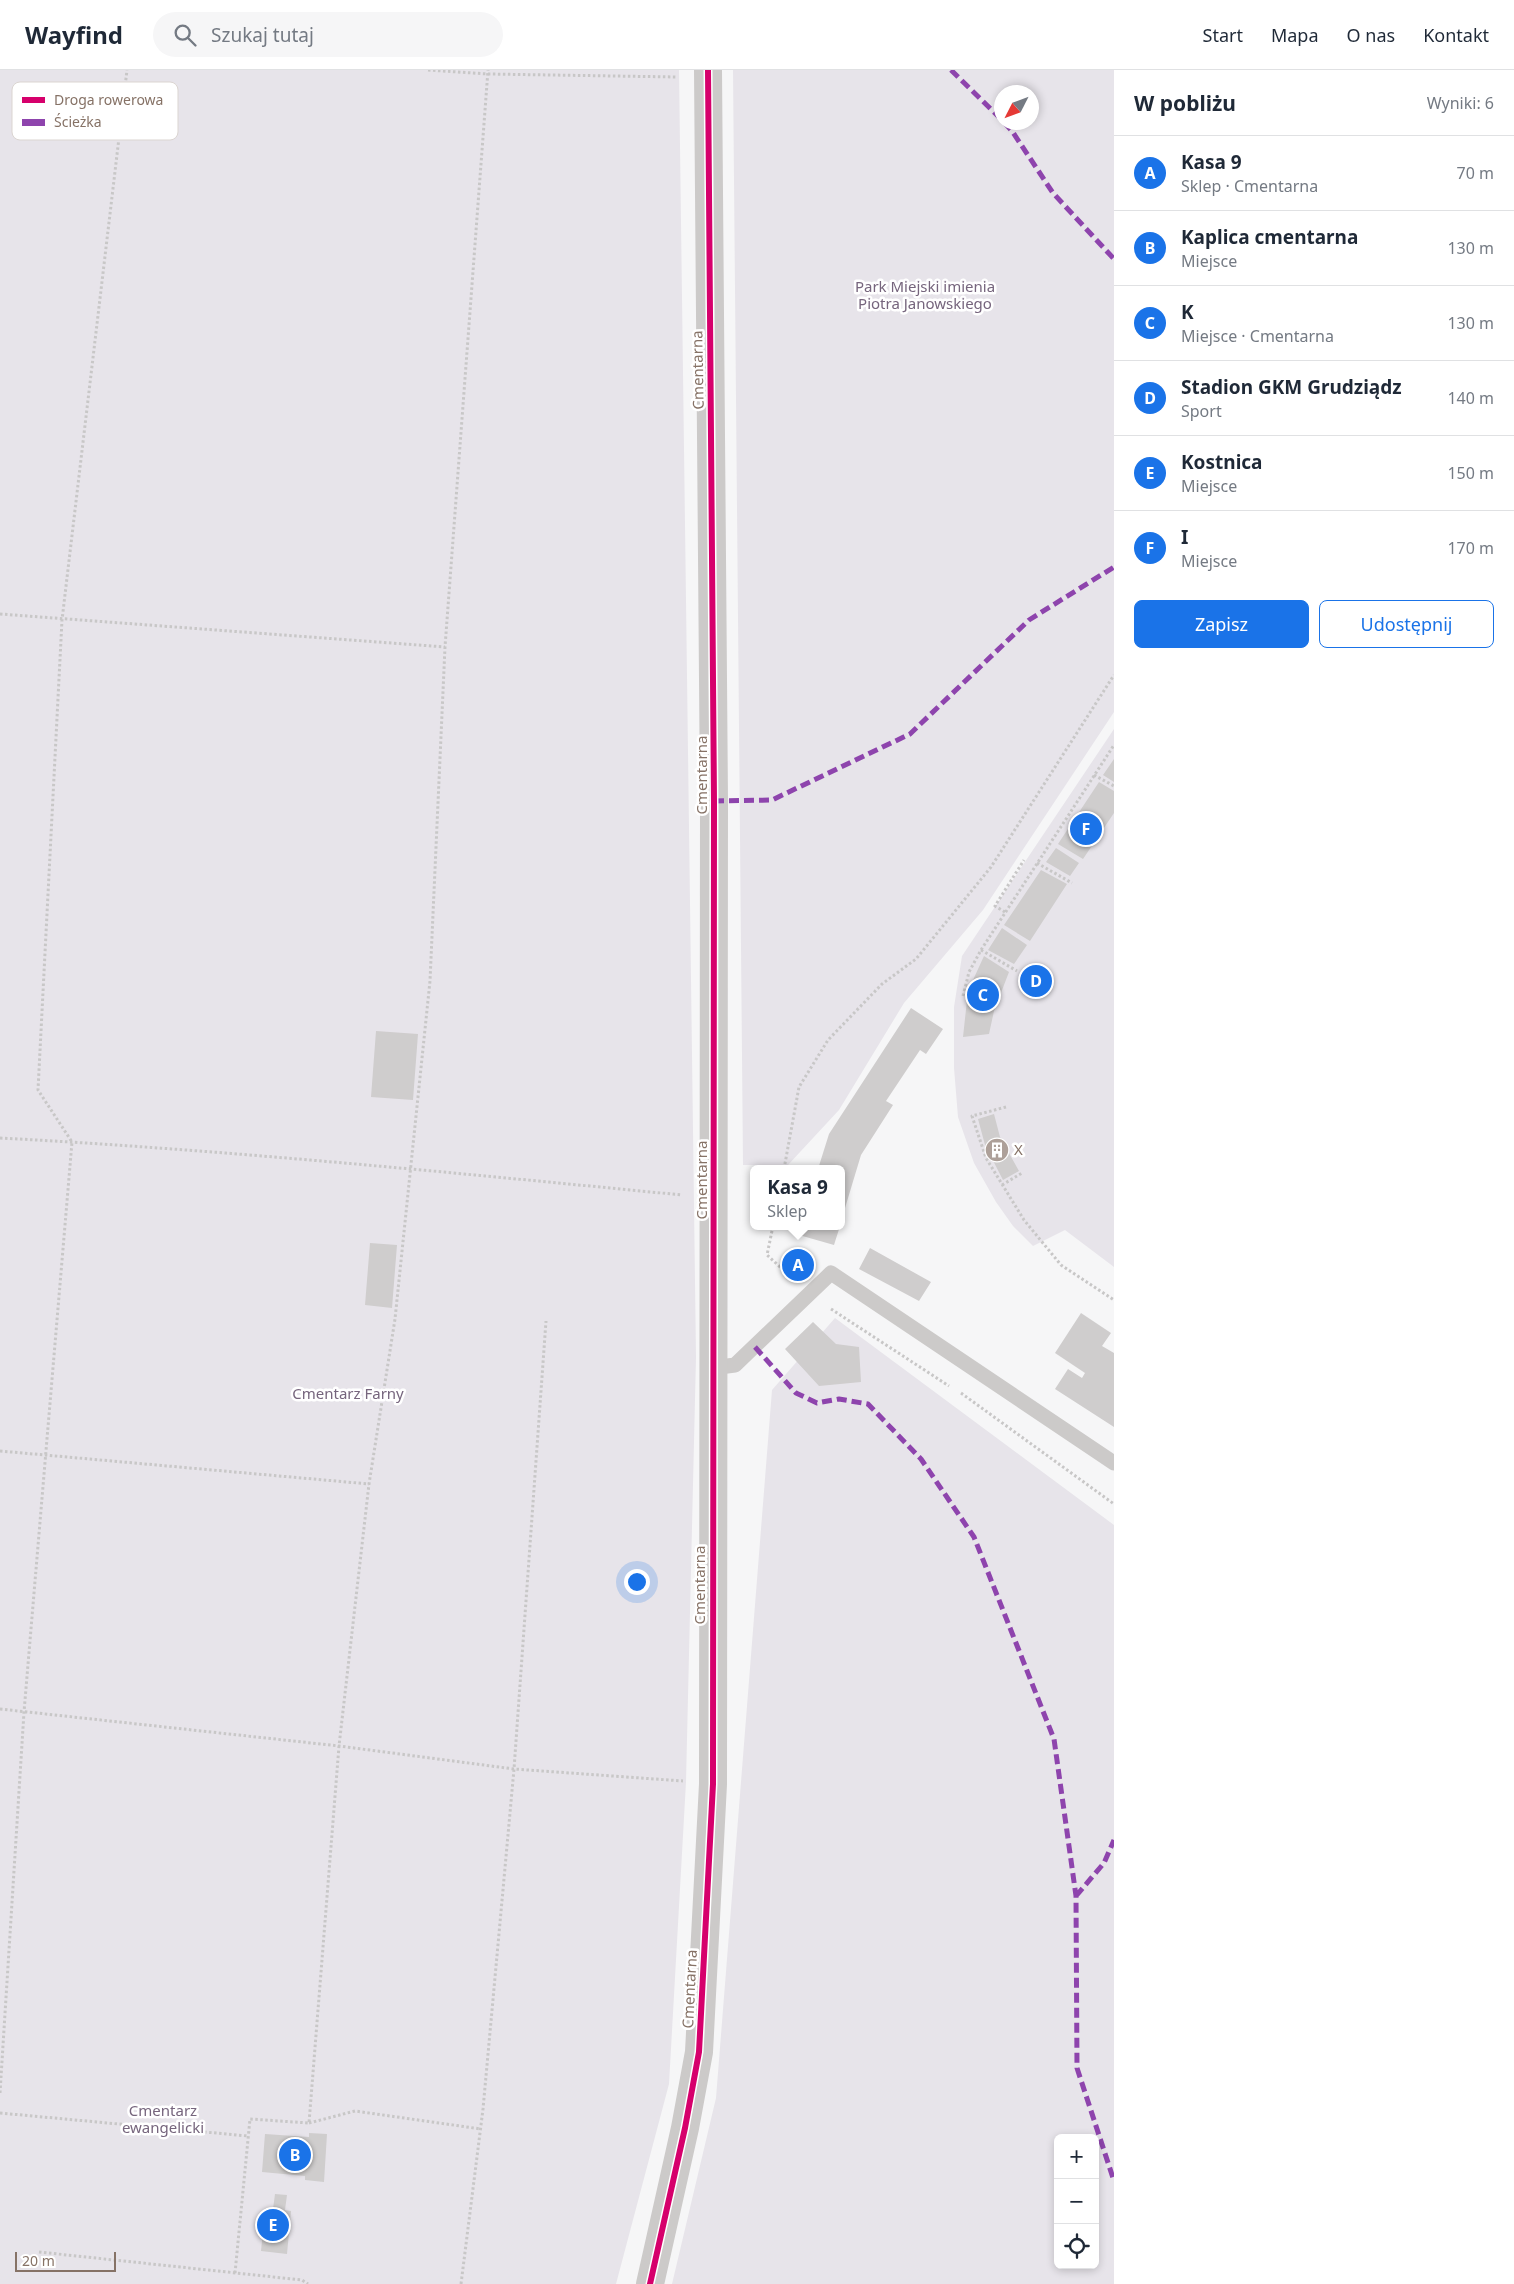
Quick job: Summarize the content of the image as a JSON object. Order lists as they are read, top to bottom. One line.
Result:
{"streets":{"street":["Cmentarna"]},"parks":["Park Miejski imienia Piotra Janowskiego","Cmentarz Farny","Cmentarz ewangelicki"],"places":{"building":["X"]},"legend":["Droga rowerowa","Ścieżka"],"scale_bar":"20 m","north":"bottom left","page":{"header":"Wayfind","search":"Szukaj tutaj","nav":["Start","Mapa","O nas","Kontakt"],"heading":["W pobliżu","Wyniki: 6"],"list":[{"mark":"A","name":"Kasa 9","note":"Sklep · Cmentarna","value":"70 m"},{"mark":"B","name":"Kaplica cmentarna","note":"Miejsce","value":"130 m"},{"mark":"C","name":"K","note":"Miejsce · Cmentarna","value":"130 m"},{"mark":"D","name":"Stadion GKM Grudziądz","note":"Sport","value":"140 m"},{"mark":"E","name":"Kostnica","note":"Miejsce","value":"150 m"},{"mark":"F","name":"I","note":"Miejsce","value":"170 m"}],"buttons":["Zapisz","Udostępnij"],"pins":["F","D","C","A","B","E"],"popup":["Kasa 9","Sklep"],"map_buttons":["+","−"],"scale":"20 m"}}
